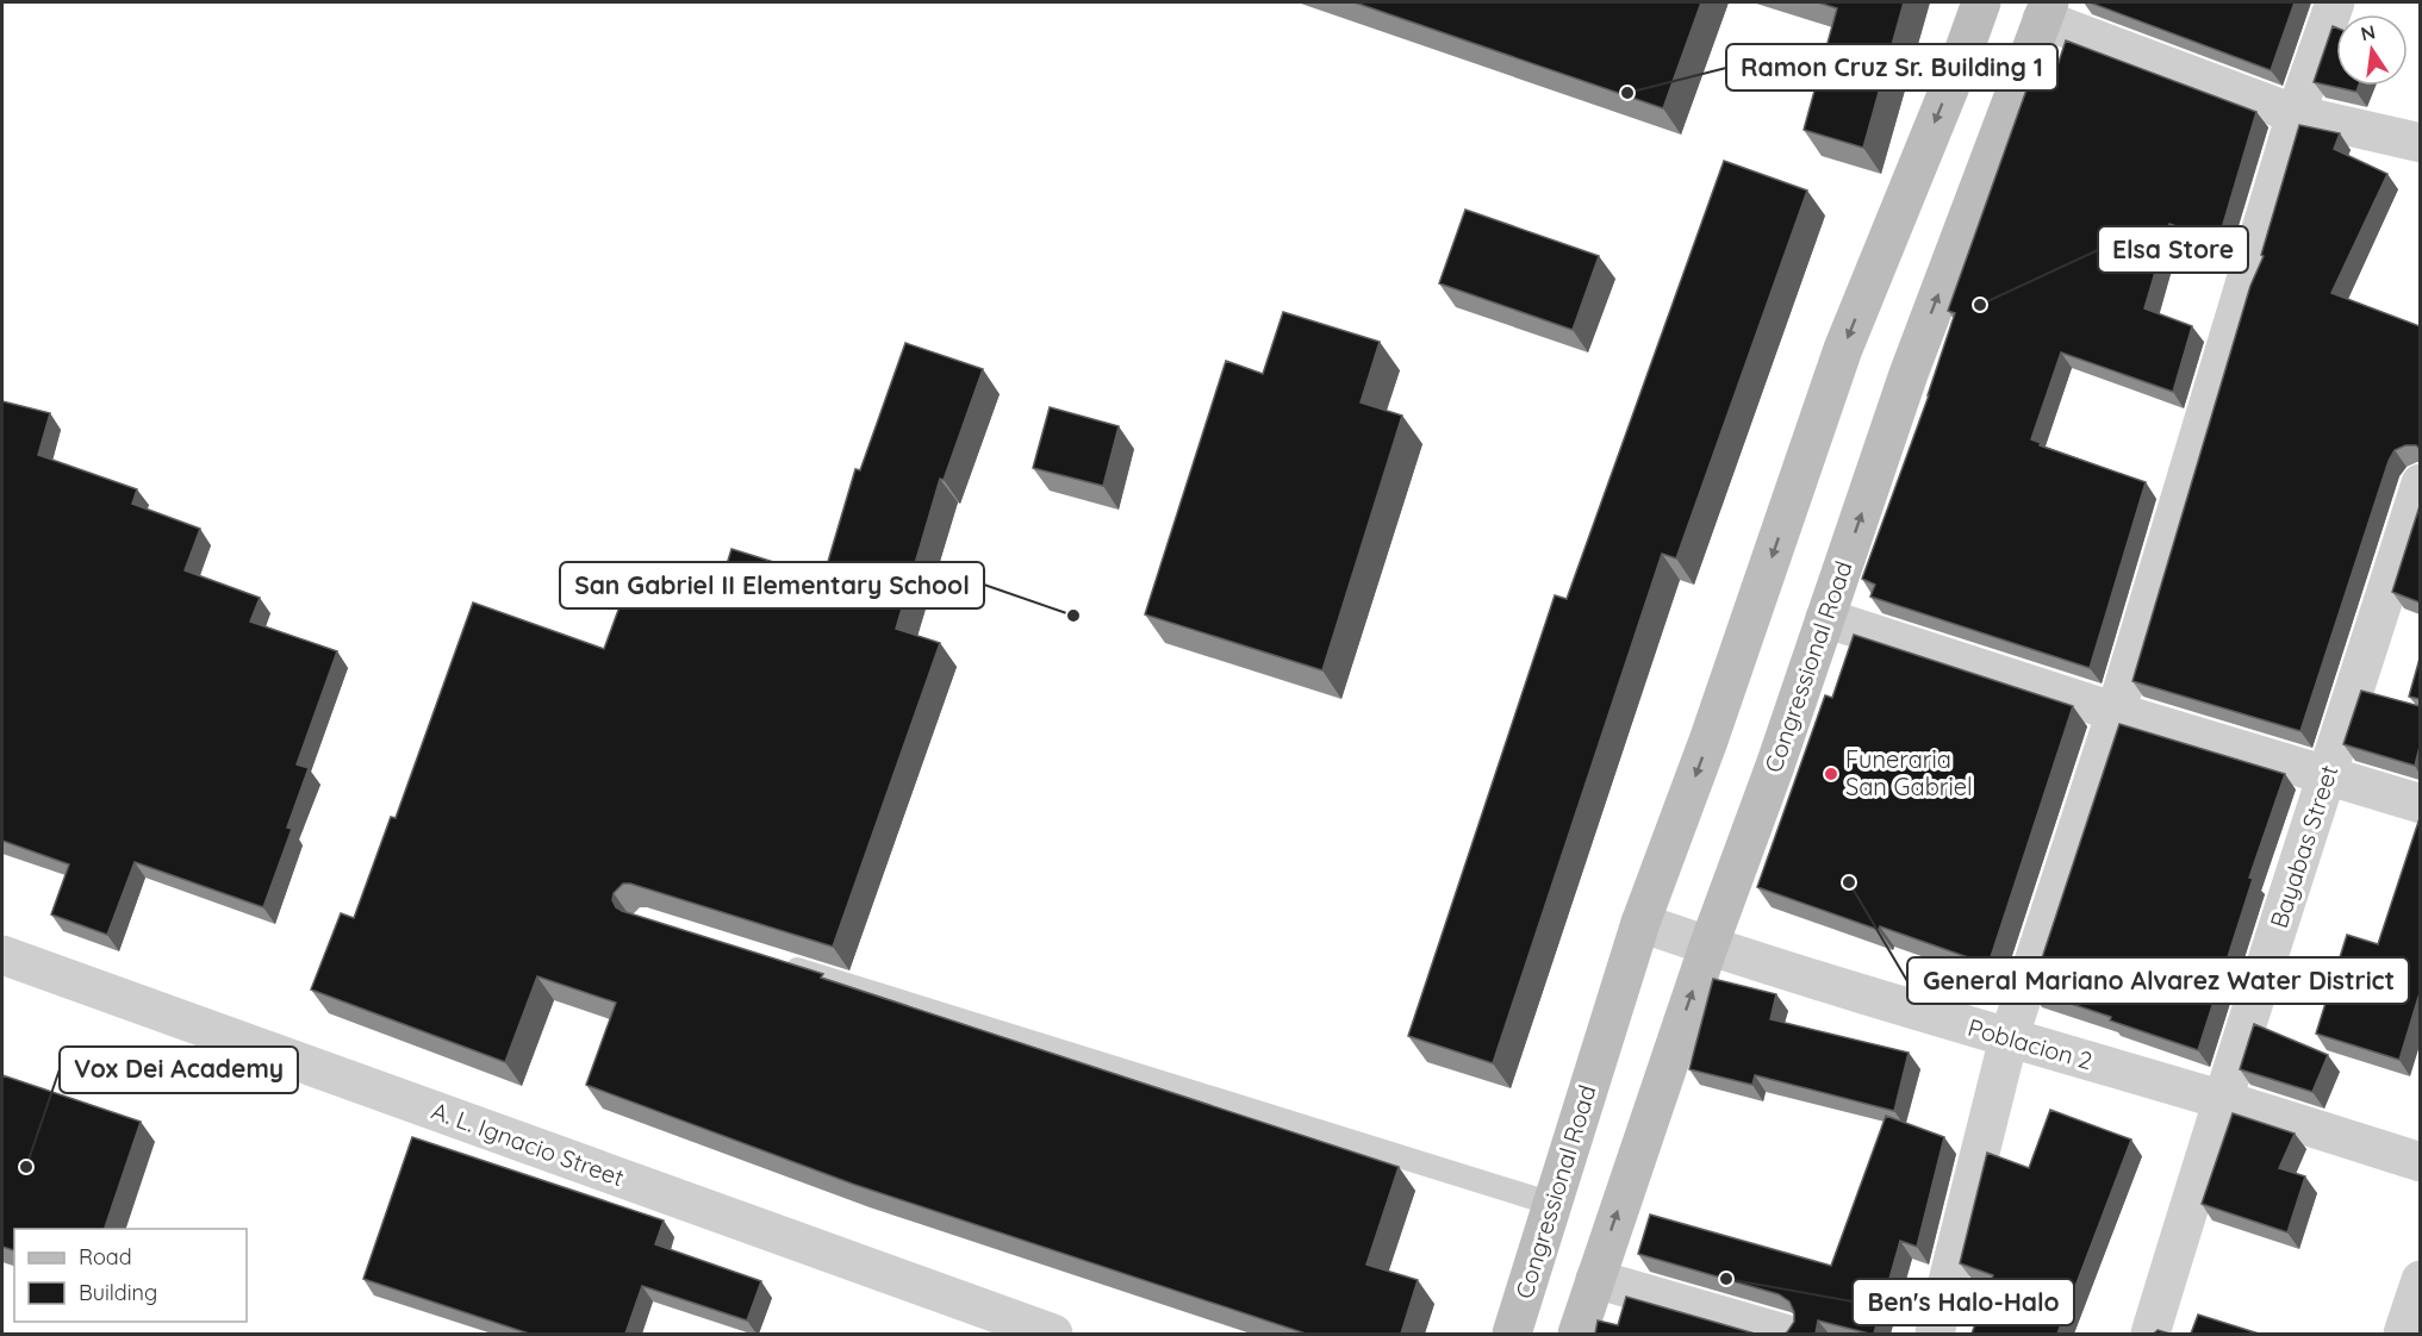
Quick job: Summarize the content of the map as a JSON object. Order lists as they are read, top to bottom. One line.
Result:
{"streets":{"main road":["Congressional Road"],"street":["Bayabas Street","Poblacion 2","A. L. Ignacio Street"]},"crossings":[["Congressional Road","Poblacion 2"],["Bayabas Street","Poblacion 2"]],"places":["Ramon Cruz Sr. Building 1","Elsa Store","San Gabriel II Elementary School","Funeraria San Gabriel","General Mariano Alvarez Water District","Vox Dei Academy","Ben's Halo-Halo"],"legend":["Road","Building"],"north":"top"}
